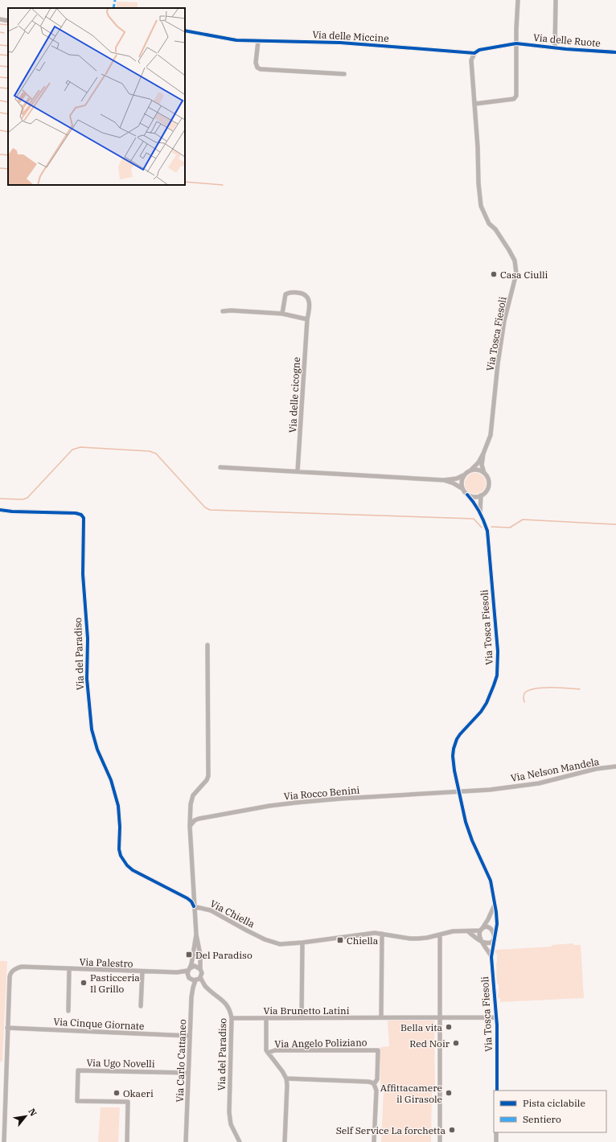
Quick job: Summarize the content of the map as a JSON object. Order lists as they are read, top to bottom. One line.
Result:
{"streets":{"street":["Via delle Miccine","Via delle Ruote","Via Tosca Fiesoli","Via delle cicogne","Via del Paradiso","Via Nelson Mandela","Via Rocco Benini","Via Chiella","Via Palestro","Via Brunetto Latini","Via Cinque Giornate","Via Angelo Poliziano","Via Carlo Cattaneo","Via Ugo Novelli"]},"crossings":[["Via delle Miccine","Via delle Ruote"],["Via delle Miccine","Via Tosca Fiesoli"],["Via Tosca Fiesoli","Via Nelson Mandela"],["Via Tosca Fiesoli","Via Rocco Benini"],["Via Tosca Fiesoli","Via Chiella"],["Via Tosca Fiesoli","Via Brunetto Latini"],["Via del Paradiso","Via Chiella"],["Via del Paradiso","Via Palestro"],["Via del Paradiso","Via Brunetto Latini"],["Via del Paradiso","Via Carlo Cattaneo"],["Via Nelson Mandela","Via Rocco Benini"],["Via Rocco Benini","Via Chiella"],["Via Palestro","Via Cinque Giornate"],["Via Palestro","Via Carlo Cattaneo"],["Via Cinque Giornate","Via Carlo Cattaneo"],["Via Carlo Cattaneo","Via Ugo Novelli"]],"places":{"other":["Casa Ciulli","Pasticceria Il Grillo","Bella vita","Red Noir","Okaeri","Affittacamere il Girasole","Self Service La forchetta"],"transit":["Chiella","Del Paradiso"]},"legend":["Pista ciclabile","Sentiero"],"north":"top right"}
